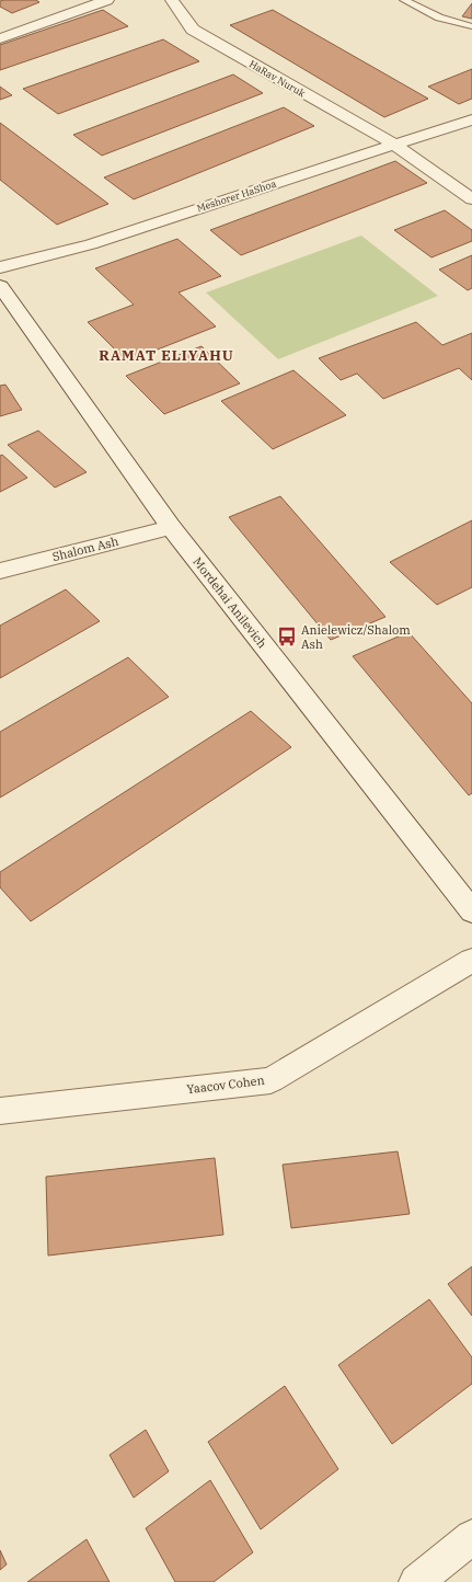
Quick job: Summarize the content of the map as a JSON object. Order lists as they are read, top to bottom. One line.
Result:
{"streets":{"street":["HaRav Nuruk","Meshorer HaShoa","Shalom Ash","Mordehai Anilevich","Yaacov Cohen"]},"crossings":[["HaRav Nuruk","Meshorer HaShoa"],["Shalom Ash","Mordehai Anilevich"]],"districts":["RAMAT ELIYAHU"],"places":{"bus stop":["Anielewicz/Shalom Ash"]}}
